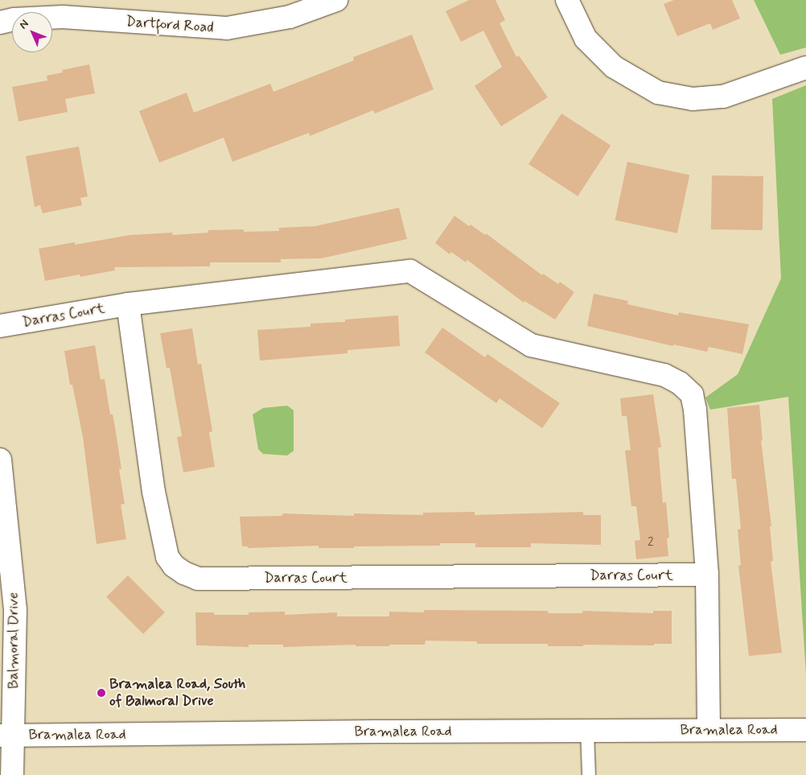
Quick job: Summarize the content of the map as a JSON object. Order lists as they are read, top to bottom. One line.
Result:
{"streets":{"street":["Dartford Road","Darras Court","Balmoral Drive","Bramalea Road"]},"crossings":[["Darras Court","Bramalea Road"],["Balmoral Drive","Bramalea Road"]],"places":["Bramalea Road, South of Balmoral Drive"],"house_numbers":["2"],"north":"top left"}
